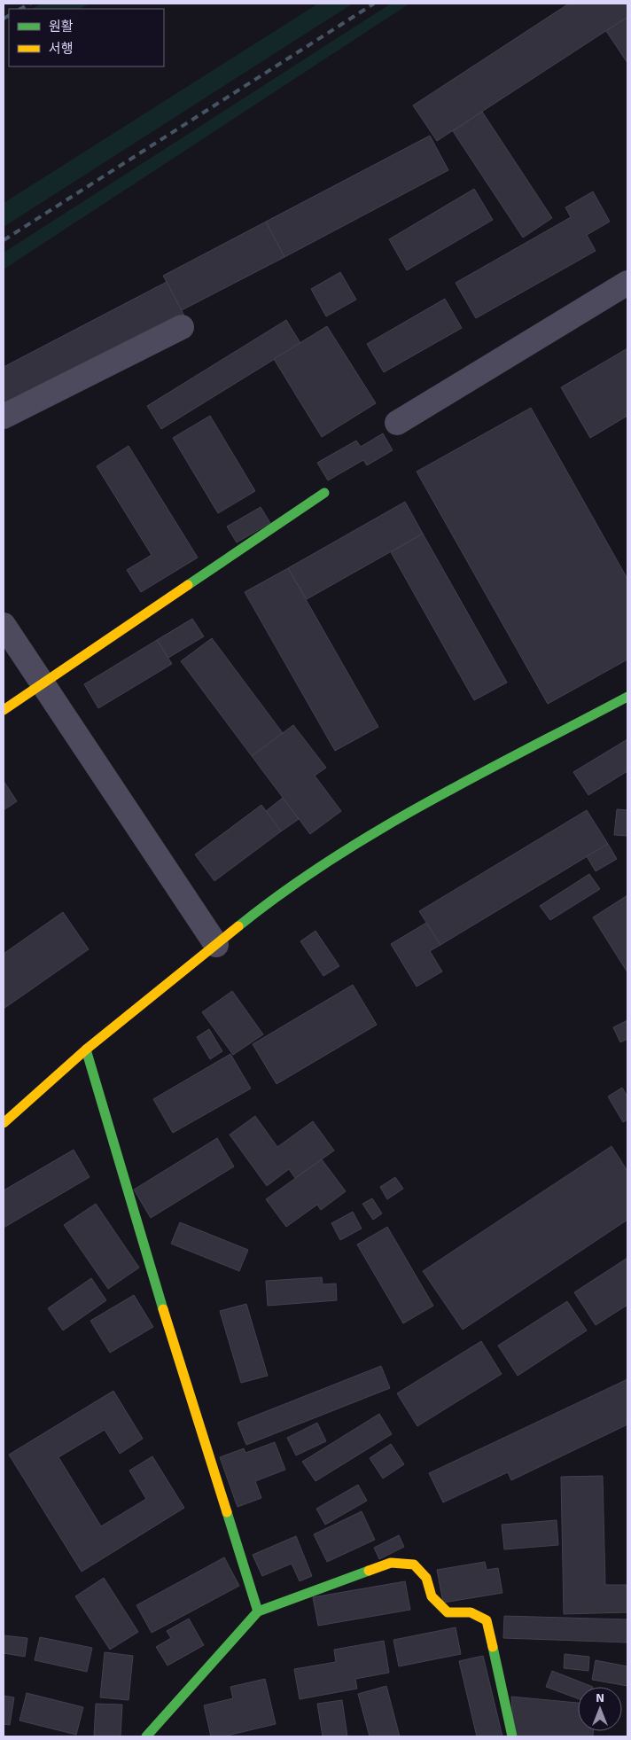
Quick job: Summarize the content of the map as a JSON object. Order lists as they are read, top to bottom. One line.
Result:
{"legend":["원활","서행"],"north":"top"}
